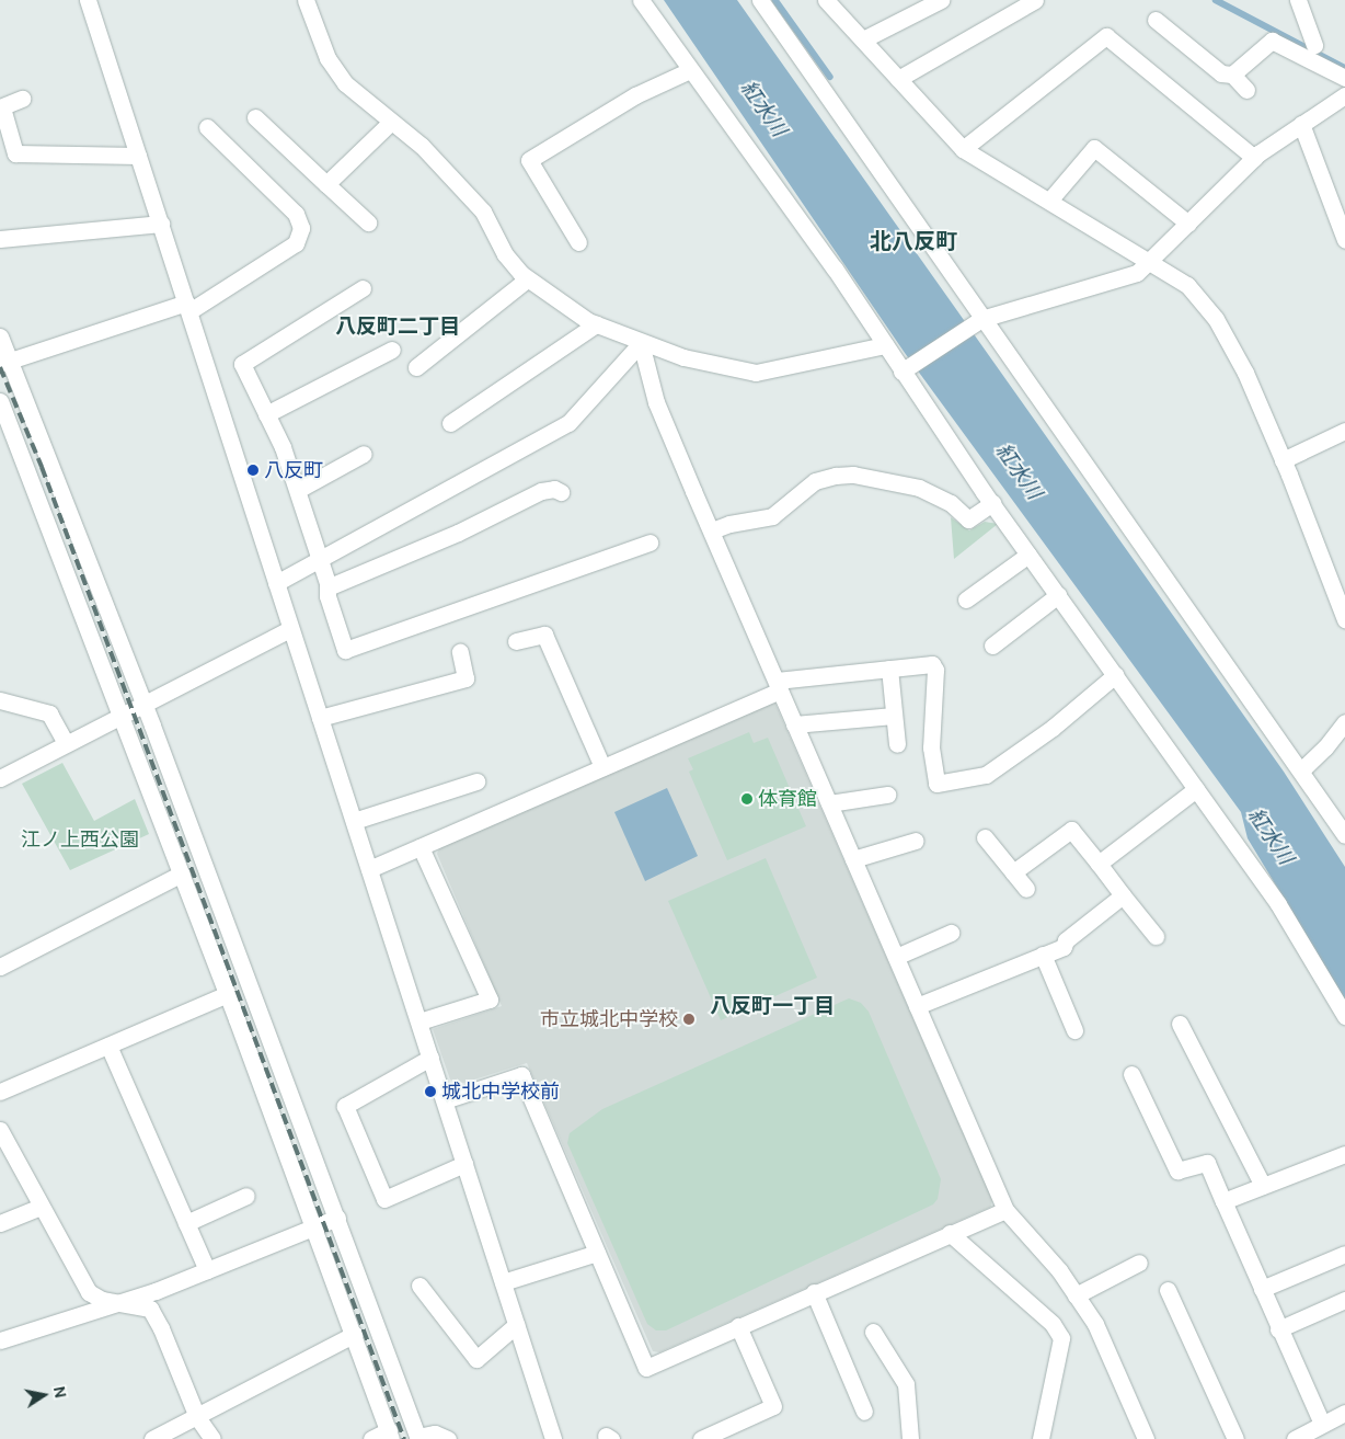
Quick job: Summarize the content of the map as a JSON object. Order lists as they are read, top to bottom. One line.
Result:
{"districts":["北八反町","八反町二丁目","八反町一丁目"],"water":["紅水川"],"parks":["江ノ上西公園"],"places":["八反町","体育館","市立城北中学校","城北中学校前"],"north":"right"}
